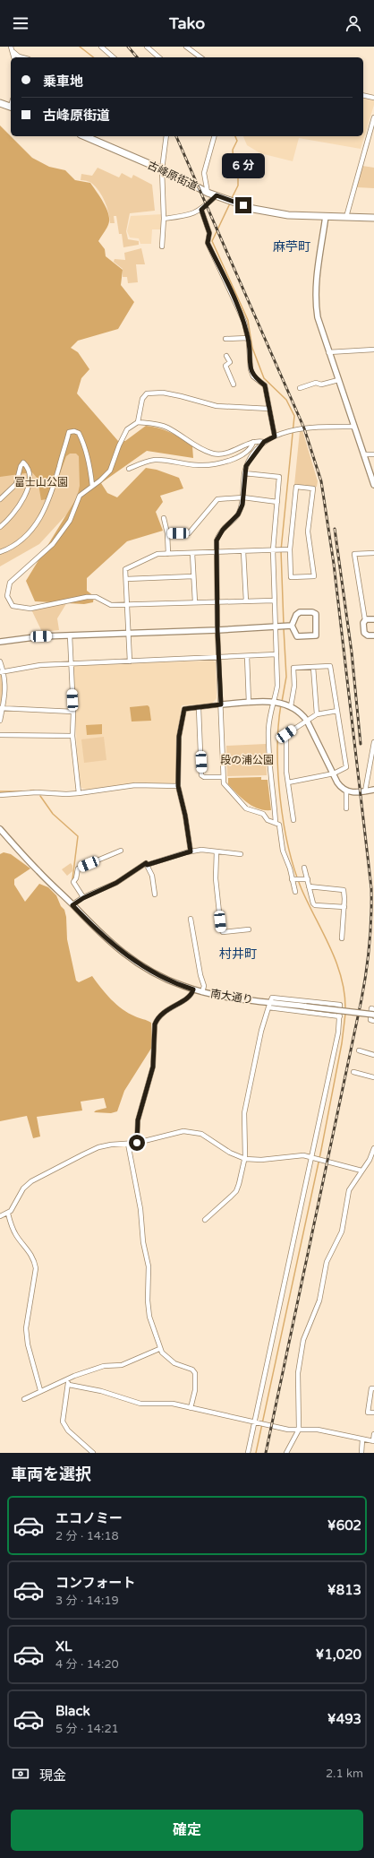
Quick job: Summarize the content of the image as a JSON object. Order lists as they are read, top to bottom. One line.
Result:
{"streets":{"main road":["古峰原街道"],"street":["南大通り"]},"districts":["麻苧町","村井町"],"parks":["富士山公園","段の浦公園"],"page":{"header":"Tako","banner":["乗車地","古峰原街道"],"bubble":"6 分","heading":"車両を選択","list":[{"name":"エコノミー","note":"2 分 · 14:18","value":"¥602"},{"name":"コンフォート","note":"3 分 · 14:19","value":"¥813"},{"name":"XL","note":"4 分 · 14:20","value":"¥1,020"},{"name":"Black","note":"5 分 · 14:21","value":"¥493"}],"pay":["現金","2.1 km"],"buttons":"確定"}}
